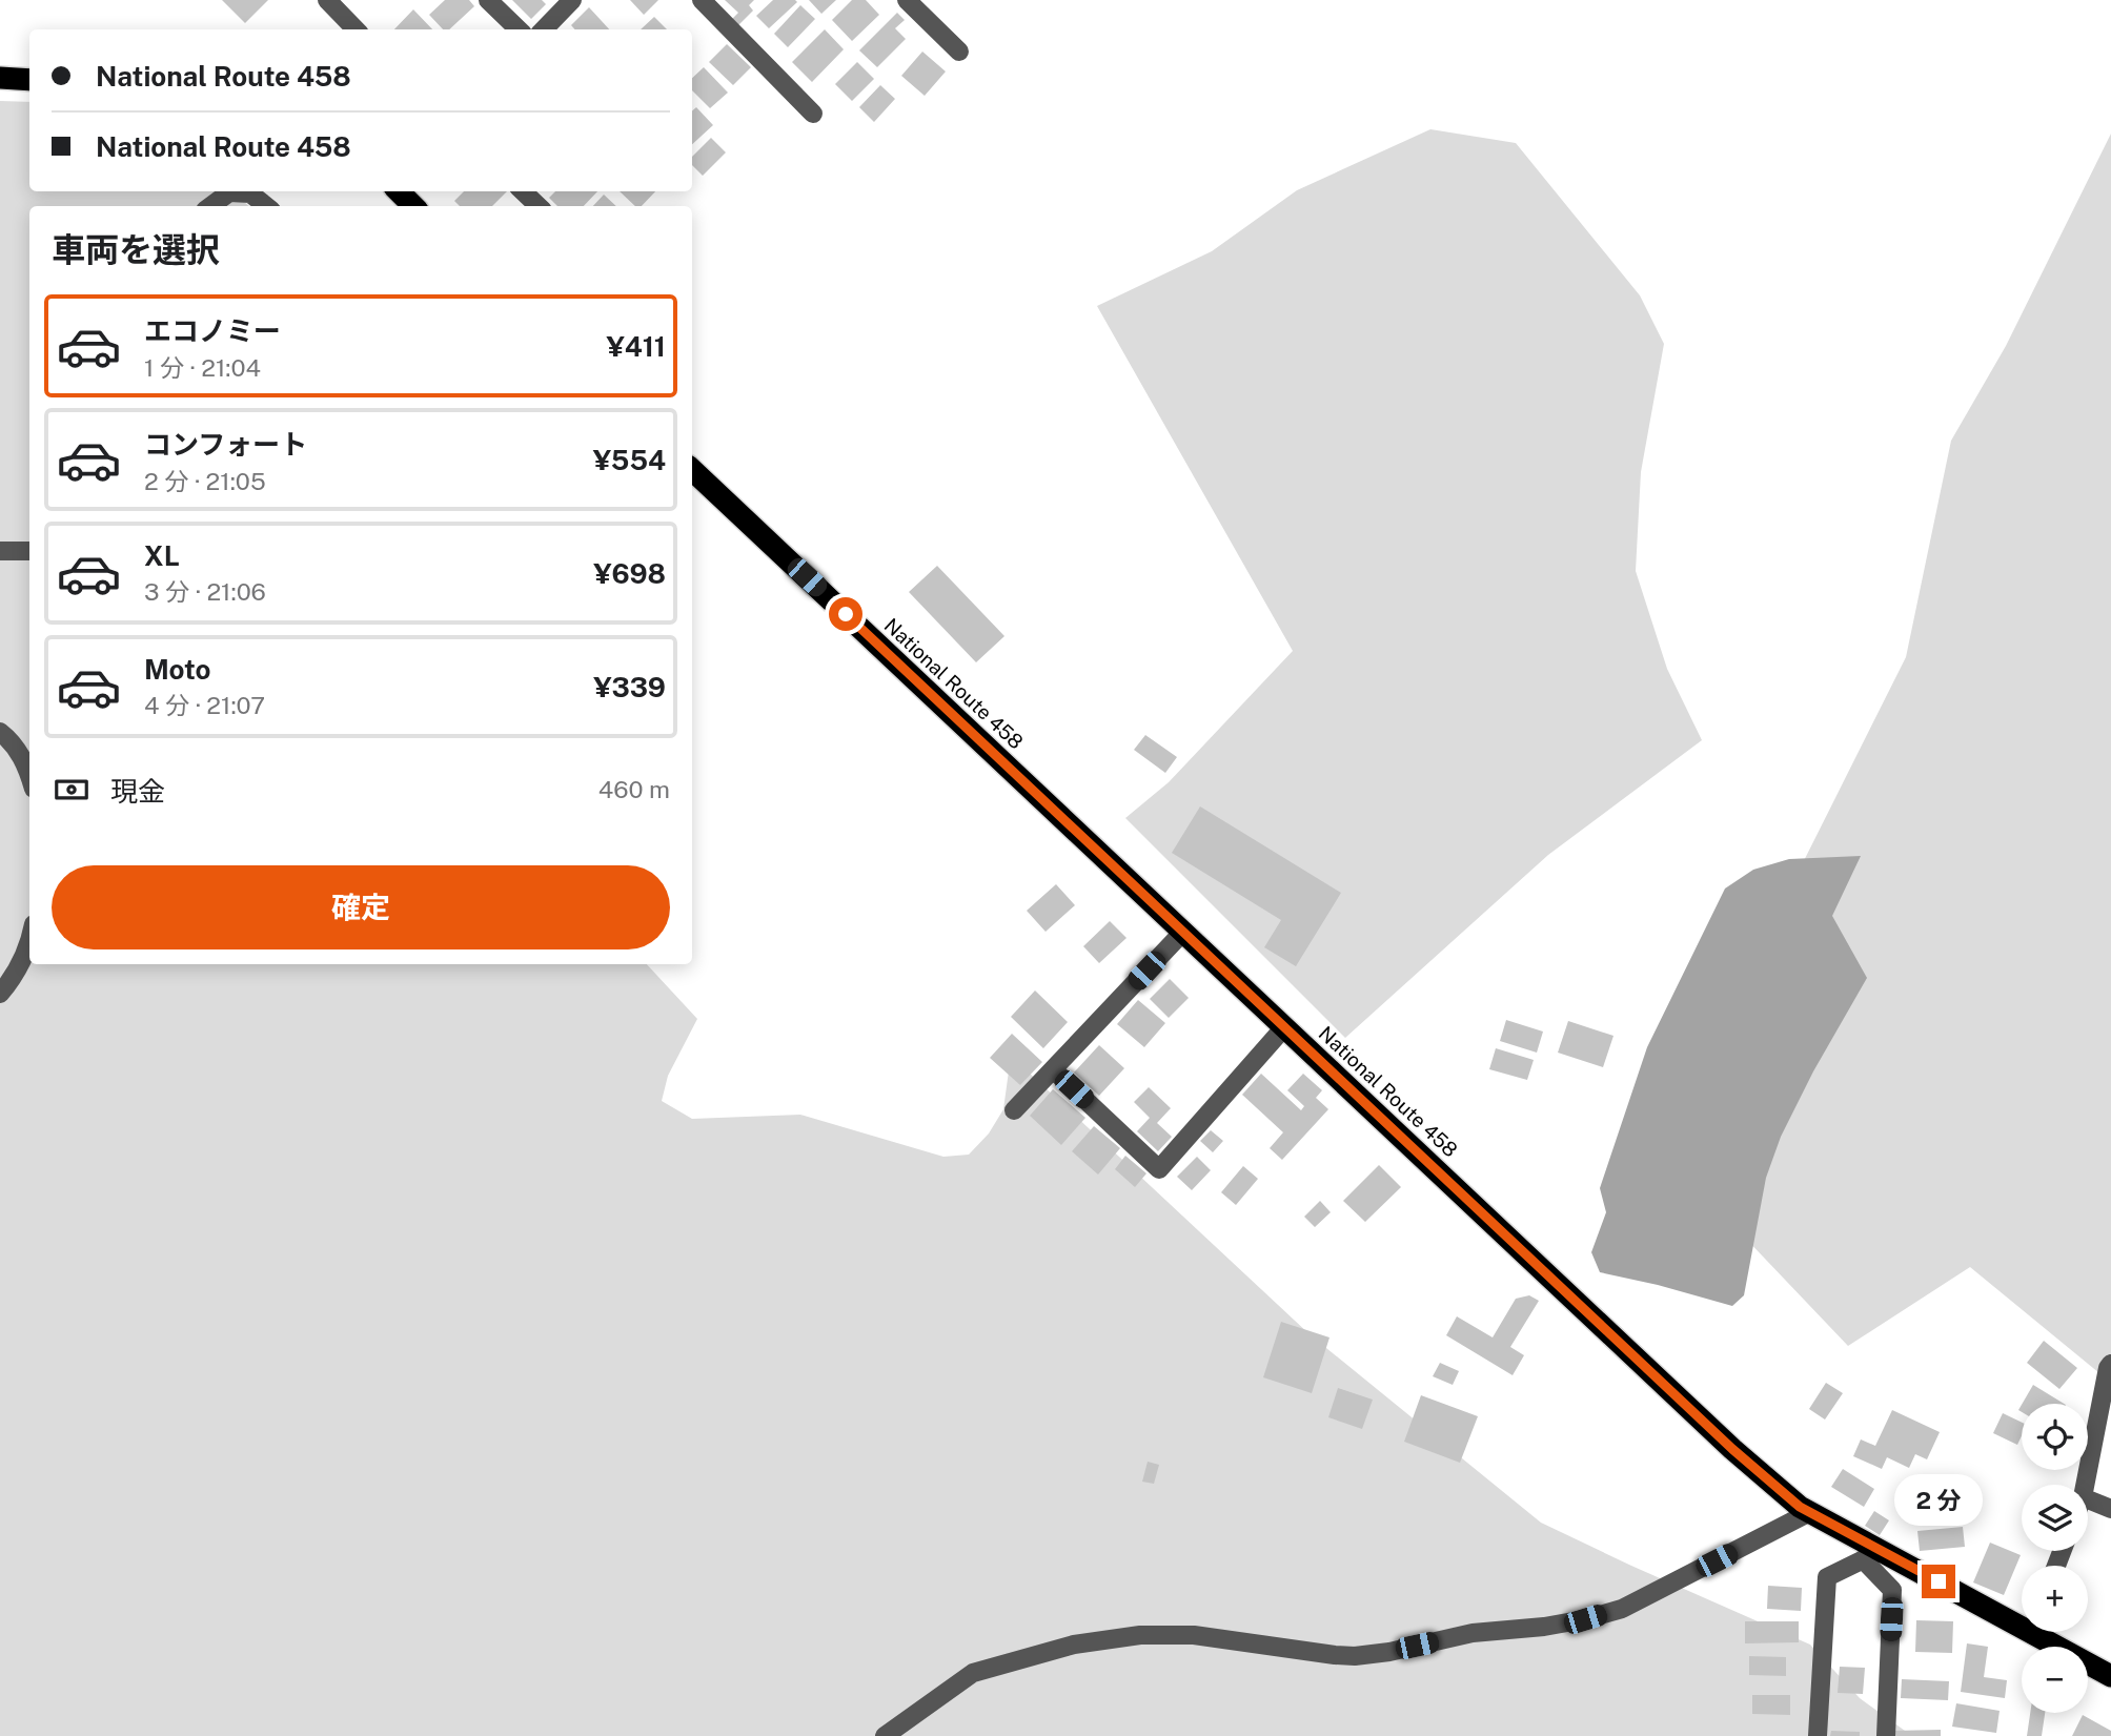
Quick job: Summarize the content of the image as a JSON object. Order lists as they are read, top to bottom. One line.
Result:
{"streets":{"highway":["National Route 458"]},"page":{"banner":["National Route 458","National Route 458"],"heading":"車両を選択","list":[{"name":"エコノミー","note":"1 分 · 21:04","value":"¥411"},{"name":"コンフォート","note":"2 分 · 21:05","value":"¥554"},{"name":"XL","note":"3 分 · 21:06","value":"¥698"},{"name":"Moto","note":"4 分 · 21:07","value":"¥339"}],"pay":["現金","460 m"],"buttons":"確定","map_buttons":["+","−"],"bubble":"2 分"}}
